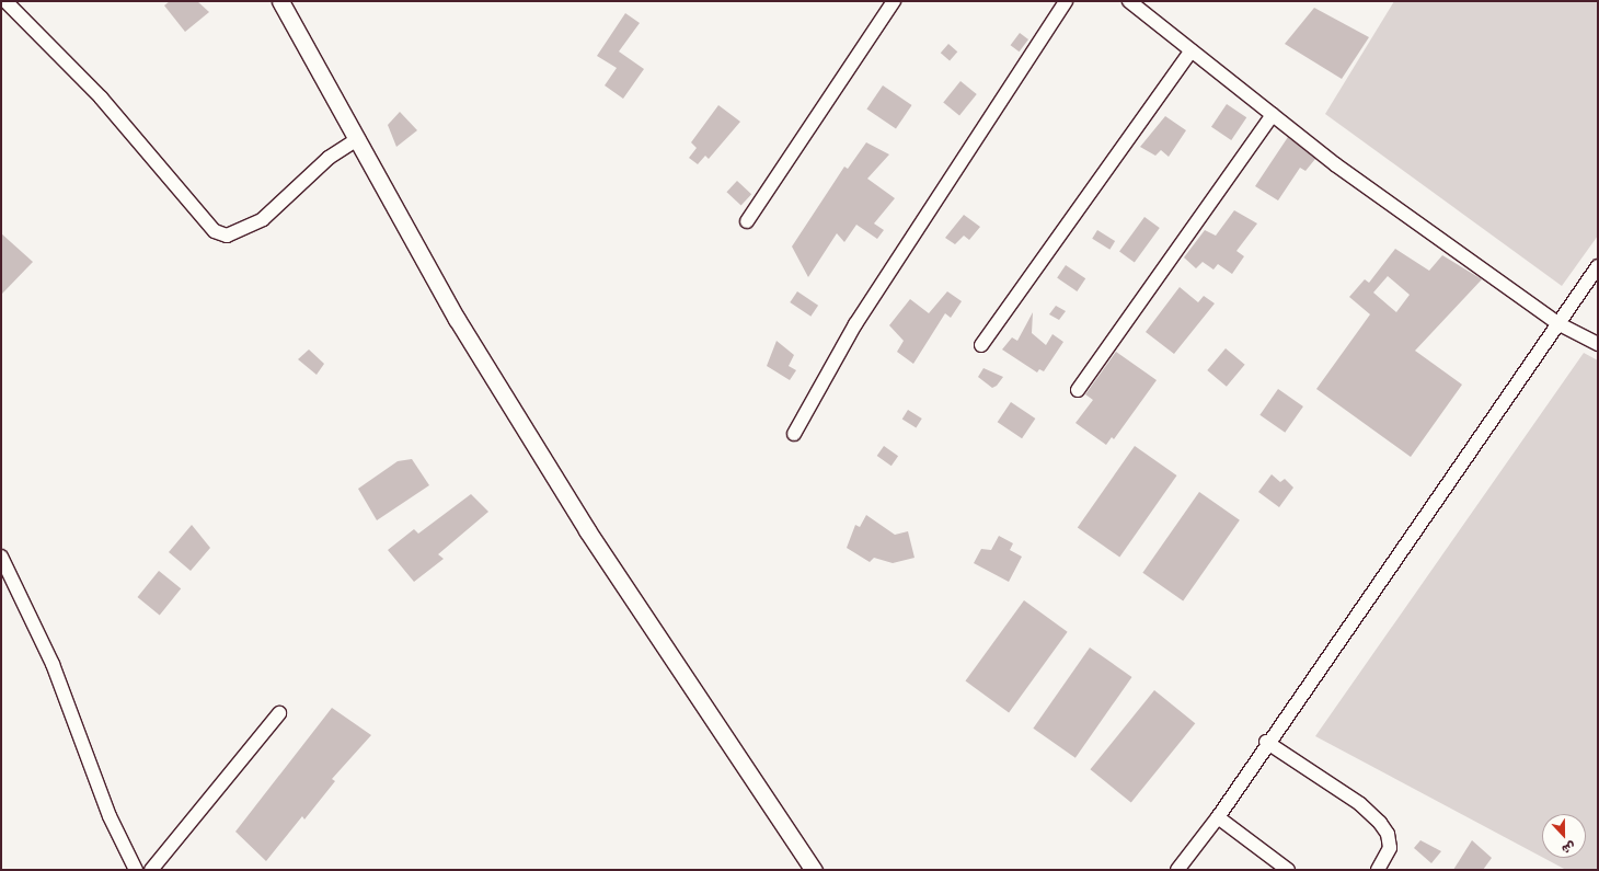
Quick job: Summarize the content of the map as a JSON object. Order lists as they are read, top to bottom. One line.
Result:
{"north":"bottom"}
